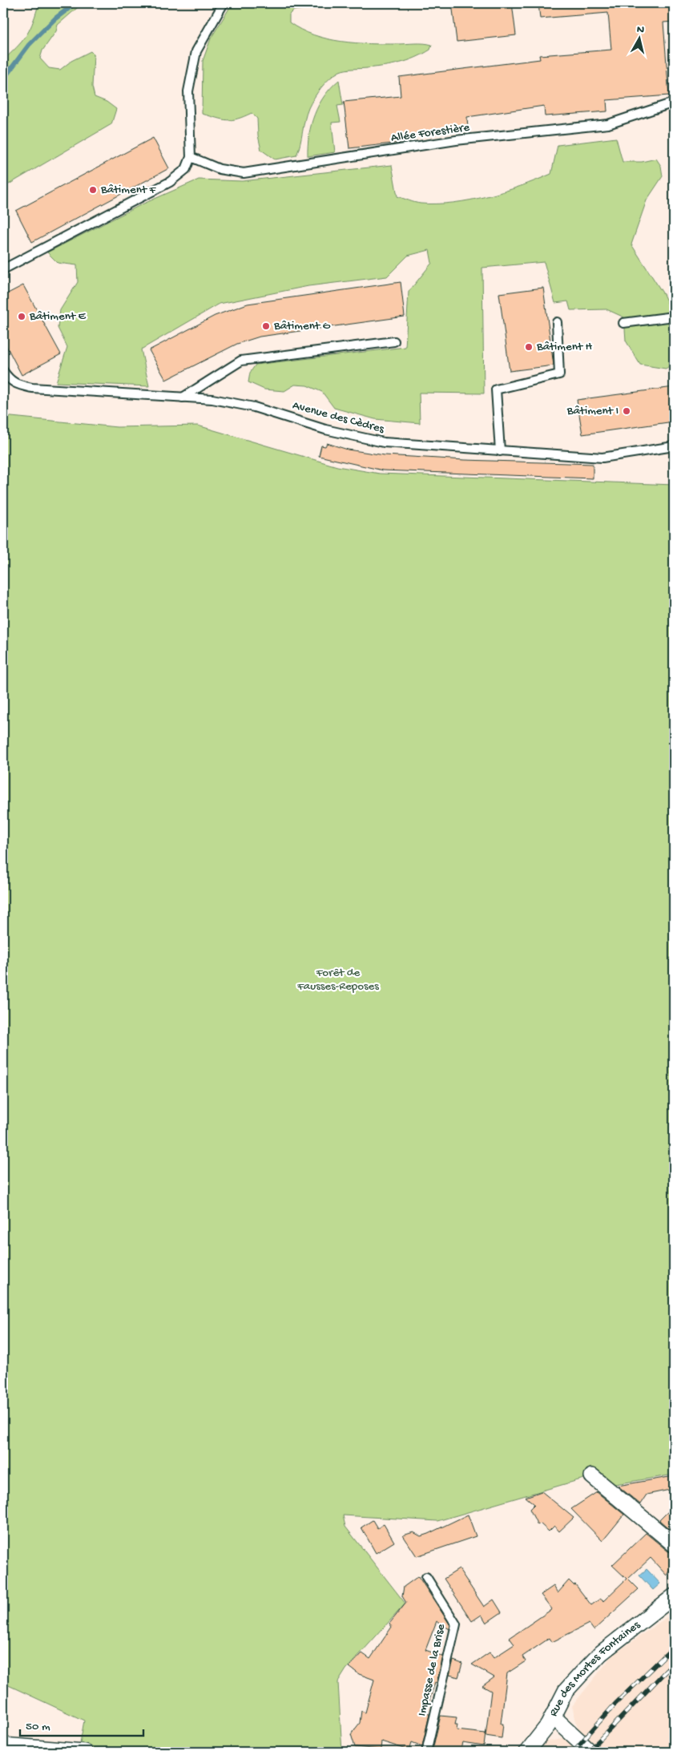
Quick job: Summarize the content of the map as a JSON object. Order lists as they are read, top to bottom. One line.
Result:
{"streets":{"street":["Rue des Mortes Fontaines"],"lane":["Allée Forestière","Avenue des Cèdres","Impasse de la Brise"]},"parks":["Forêt de Fausses-Reposes"],"places":["Bâtiment F","Bâtiment E","Bâtiment G","Bâtiment H","Bâtiment I"],"scale_bar":"50 m","north":"top"}
